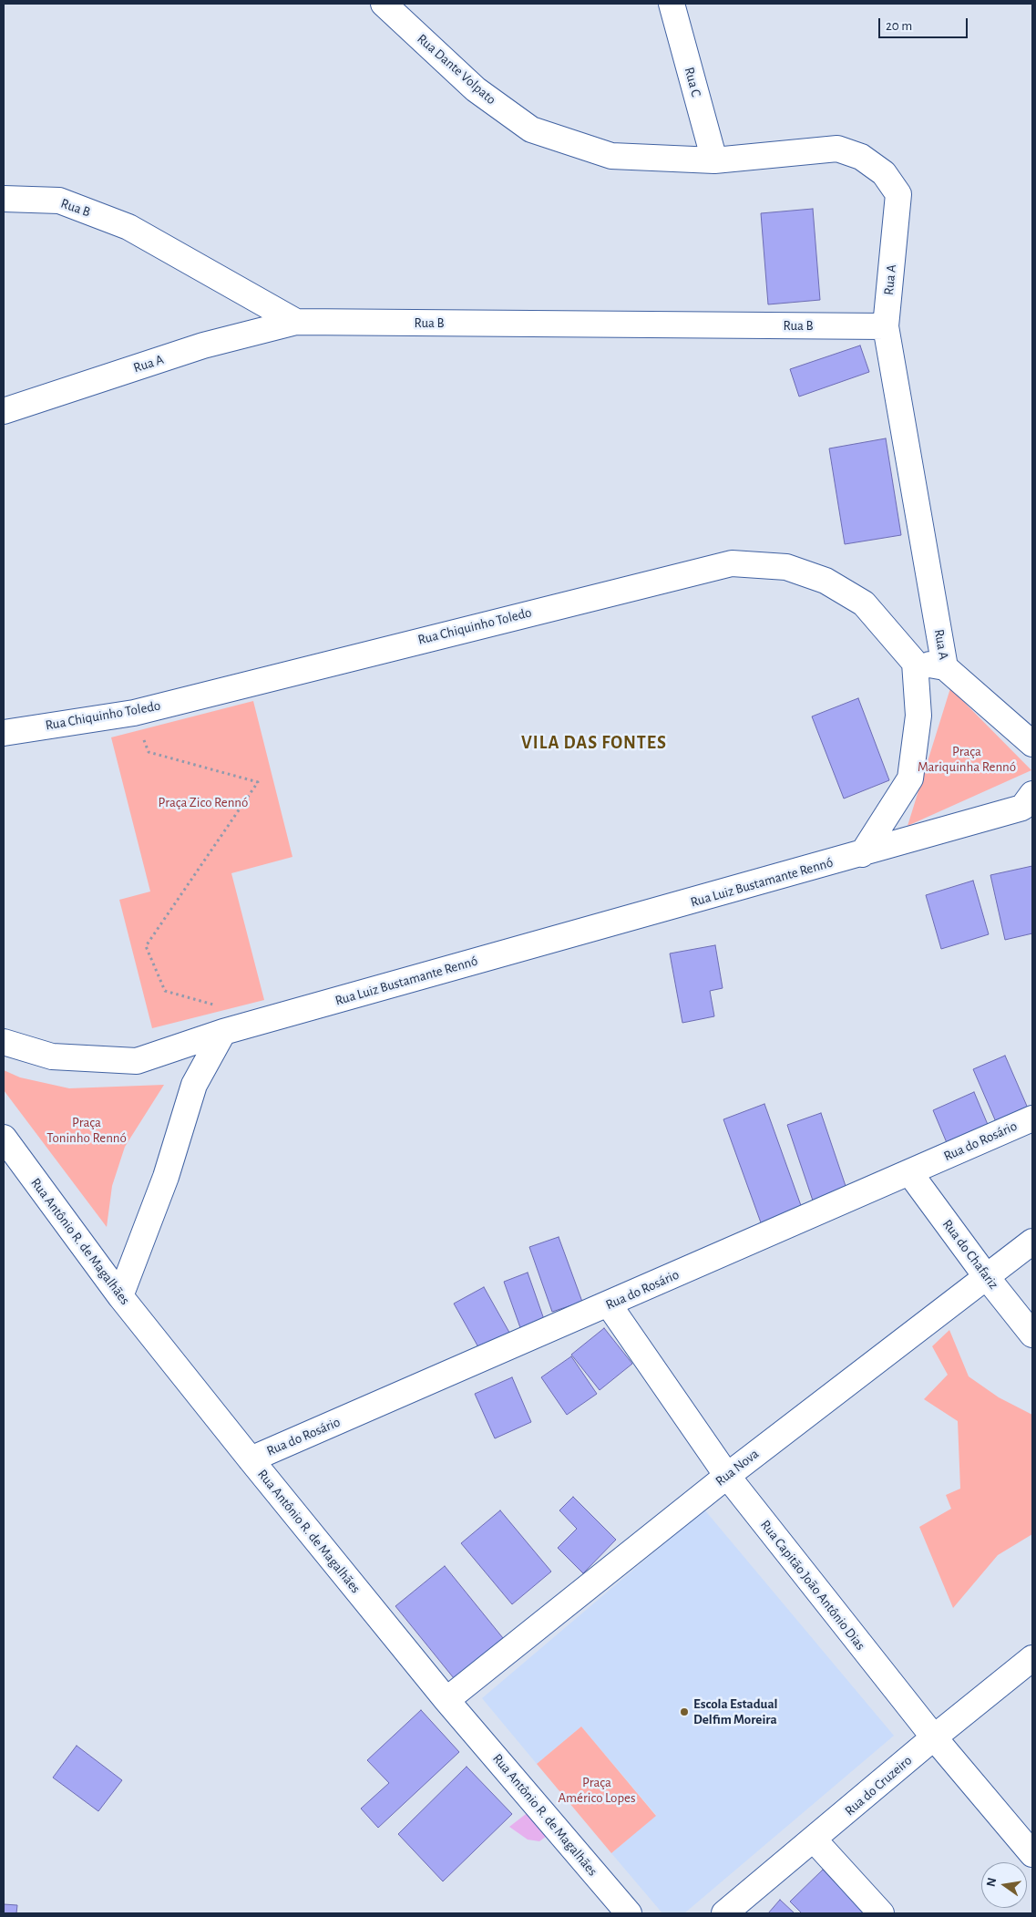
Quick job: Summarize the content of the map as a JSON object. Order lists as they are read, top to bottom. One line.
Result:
{"streets":{"street":["Rua Dante Volpato","Rua C","Rua B","Rua A","Rua Chiquinho Toledo","Rua Luiz Bustamante Rennó","Rua do Rosário","Rua Antônio R. de Magalhães","Rua do Chafariz","Rua Nova","Rua Capitão João Antônio Dias","Rua do Cruzeiro"]},"crossings":[["Rua Dante Volpato","Rua A"],["Rua C","Rua A"],["Rua B","Rua A"],["Rua do Rosário","Rua Antônio R. de Magalhães"],["Rua do Rosário","Rua do Chafariz"],["Rua do Rosário","Rua Capitão João Antônio Dias"],["Rua Antônio R. de Magalhães","Rua Nova"],["Rua do Chafariz","Rua Nova"],["Rua Nova","Rua Capitão João Antônio Dias"],["Rua Capitão João Antônio Dias","Rua do Cruzeiro"]],"districts":["VILA DAS FONTES"],"parks":["Praça Mariquinha Rennó","Praça Zico Rennó","Praça Toninho Rennó","Praça Américo Lopes"],"places":["Escola Estadual Delfim Moreira"],"scale_bar":"20 m","north":"left"}
